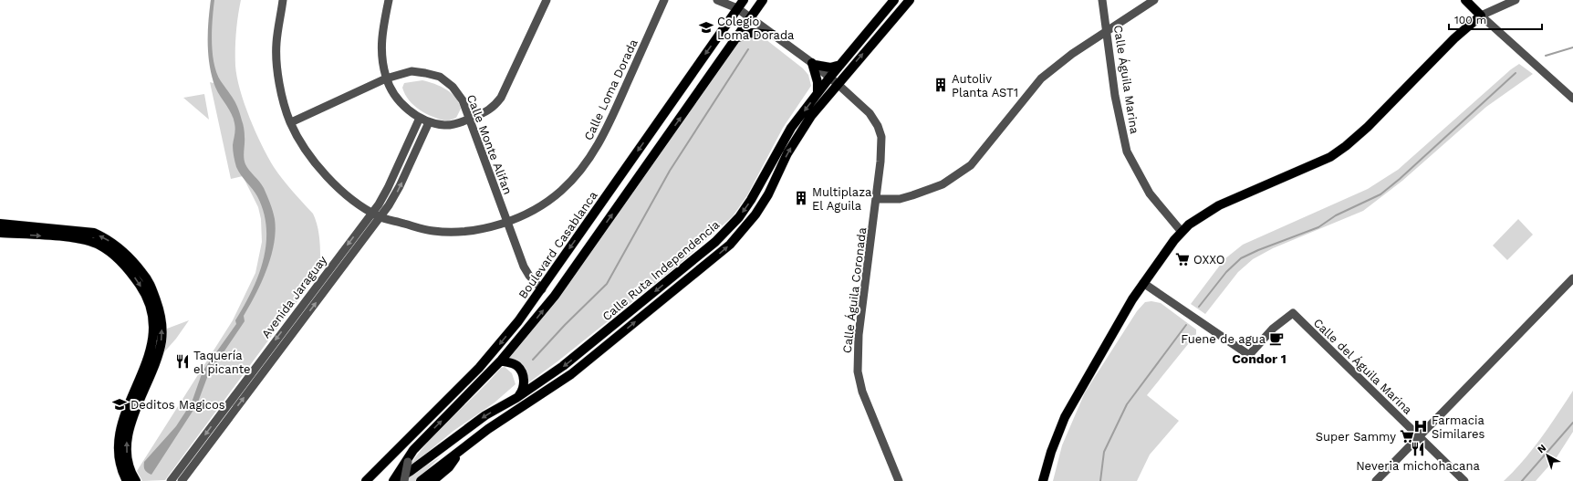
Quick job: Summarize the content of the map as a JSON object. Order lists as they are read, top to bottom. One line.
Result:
{"streets":{"main road":["Boulevard Casablanca","Calle Ruta Independencia"],"street":["Calle Águila Marina","Calle Loma Dorada","Calle Monte Alifan","Calle Águila Coronada","Avenida Jaraguay","Calle del Águila Marina"]},"crossings":[["Calle Loma Dorada","Calle Monte Alifan"],["Calle Loma Dorada","Avenida Jaraguay"],["Calle Monte Alifan","Boulevard Casablanca"],["Boulevard Casablanca","Calle Águila Coronada"],["Calle Ruta Independencia","Calle Águila Coronada"]],"districts":["Condor 1"],"places":{"school or university":["Colegio Loma Dorada","Deditos Magicos"],"building":["Autoliv Planta AST1","Multiplaza El Aguila"],"supermarket":["OXXO","Super Sammy"],"cafe":["Fuene de agua"],"restaurant":["Taquería el picante","Neveria michohacana"],"hospital":["Farmacia Similares"]},"scale_bar":"100 m","north":"top left"}
